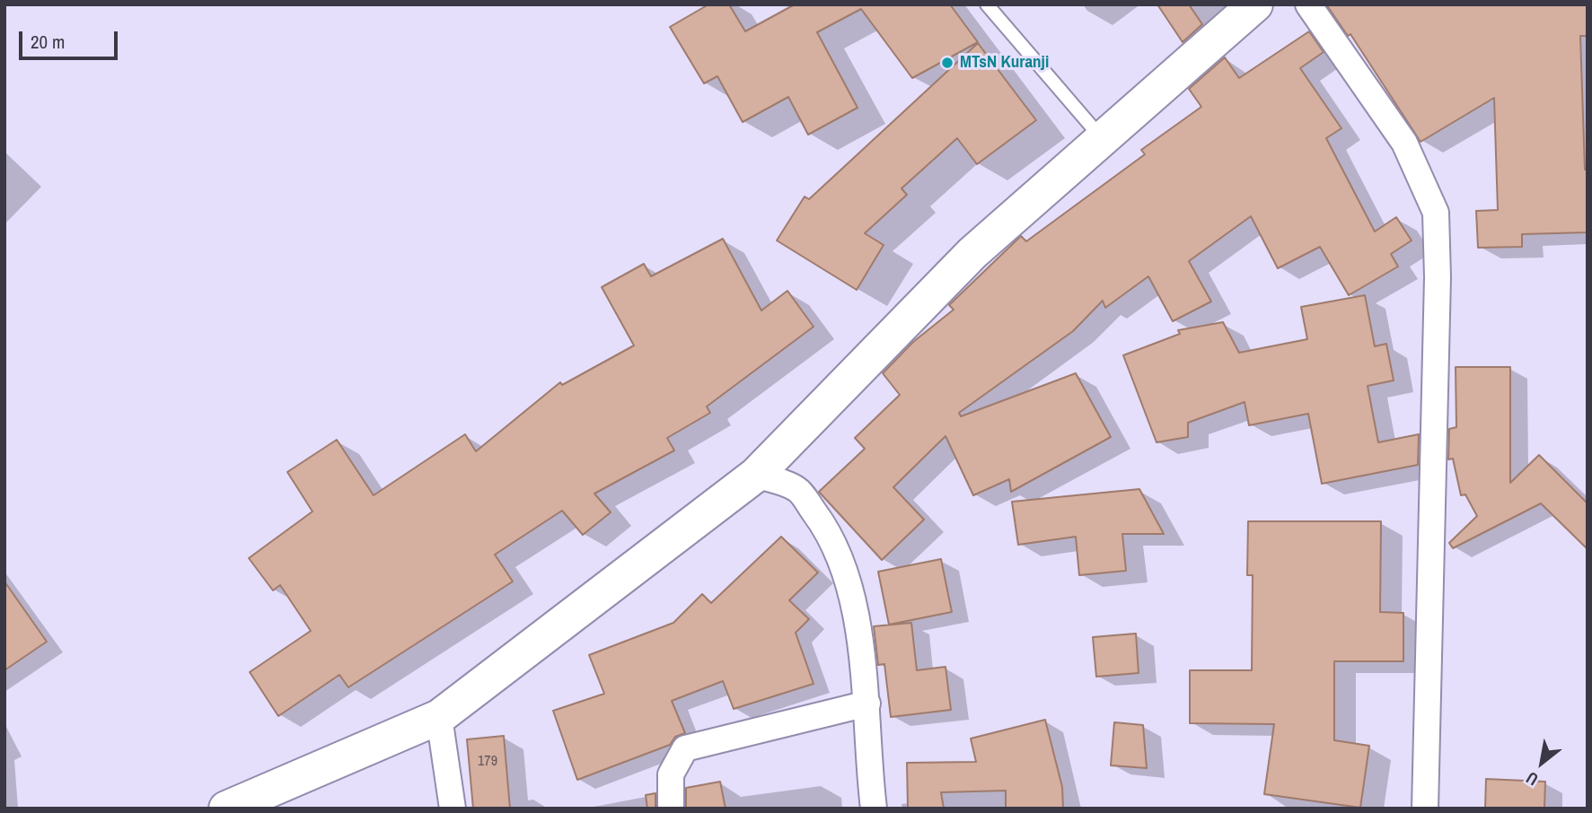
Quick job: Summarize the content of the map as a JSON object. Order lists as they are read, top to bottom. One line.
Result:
{"places":["MTsN Kuranji"],"house_numbers":["179"],"scale_bar":"20 m","north":"bottom left"}
